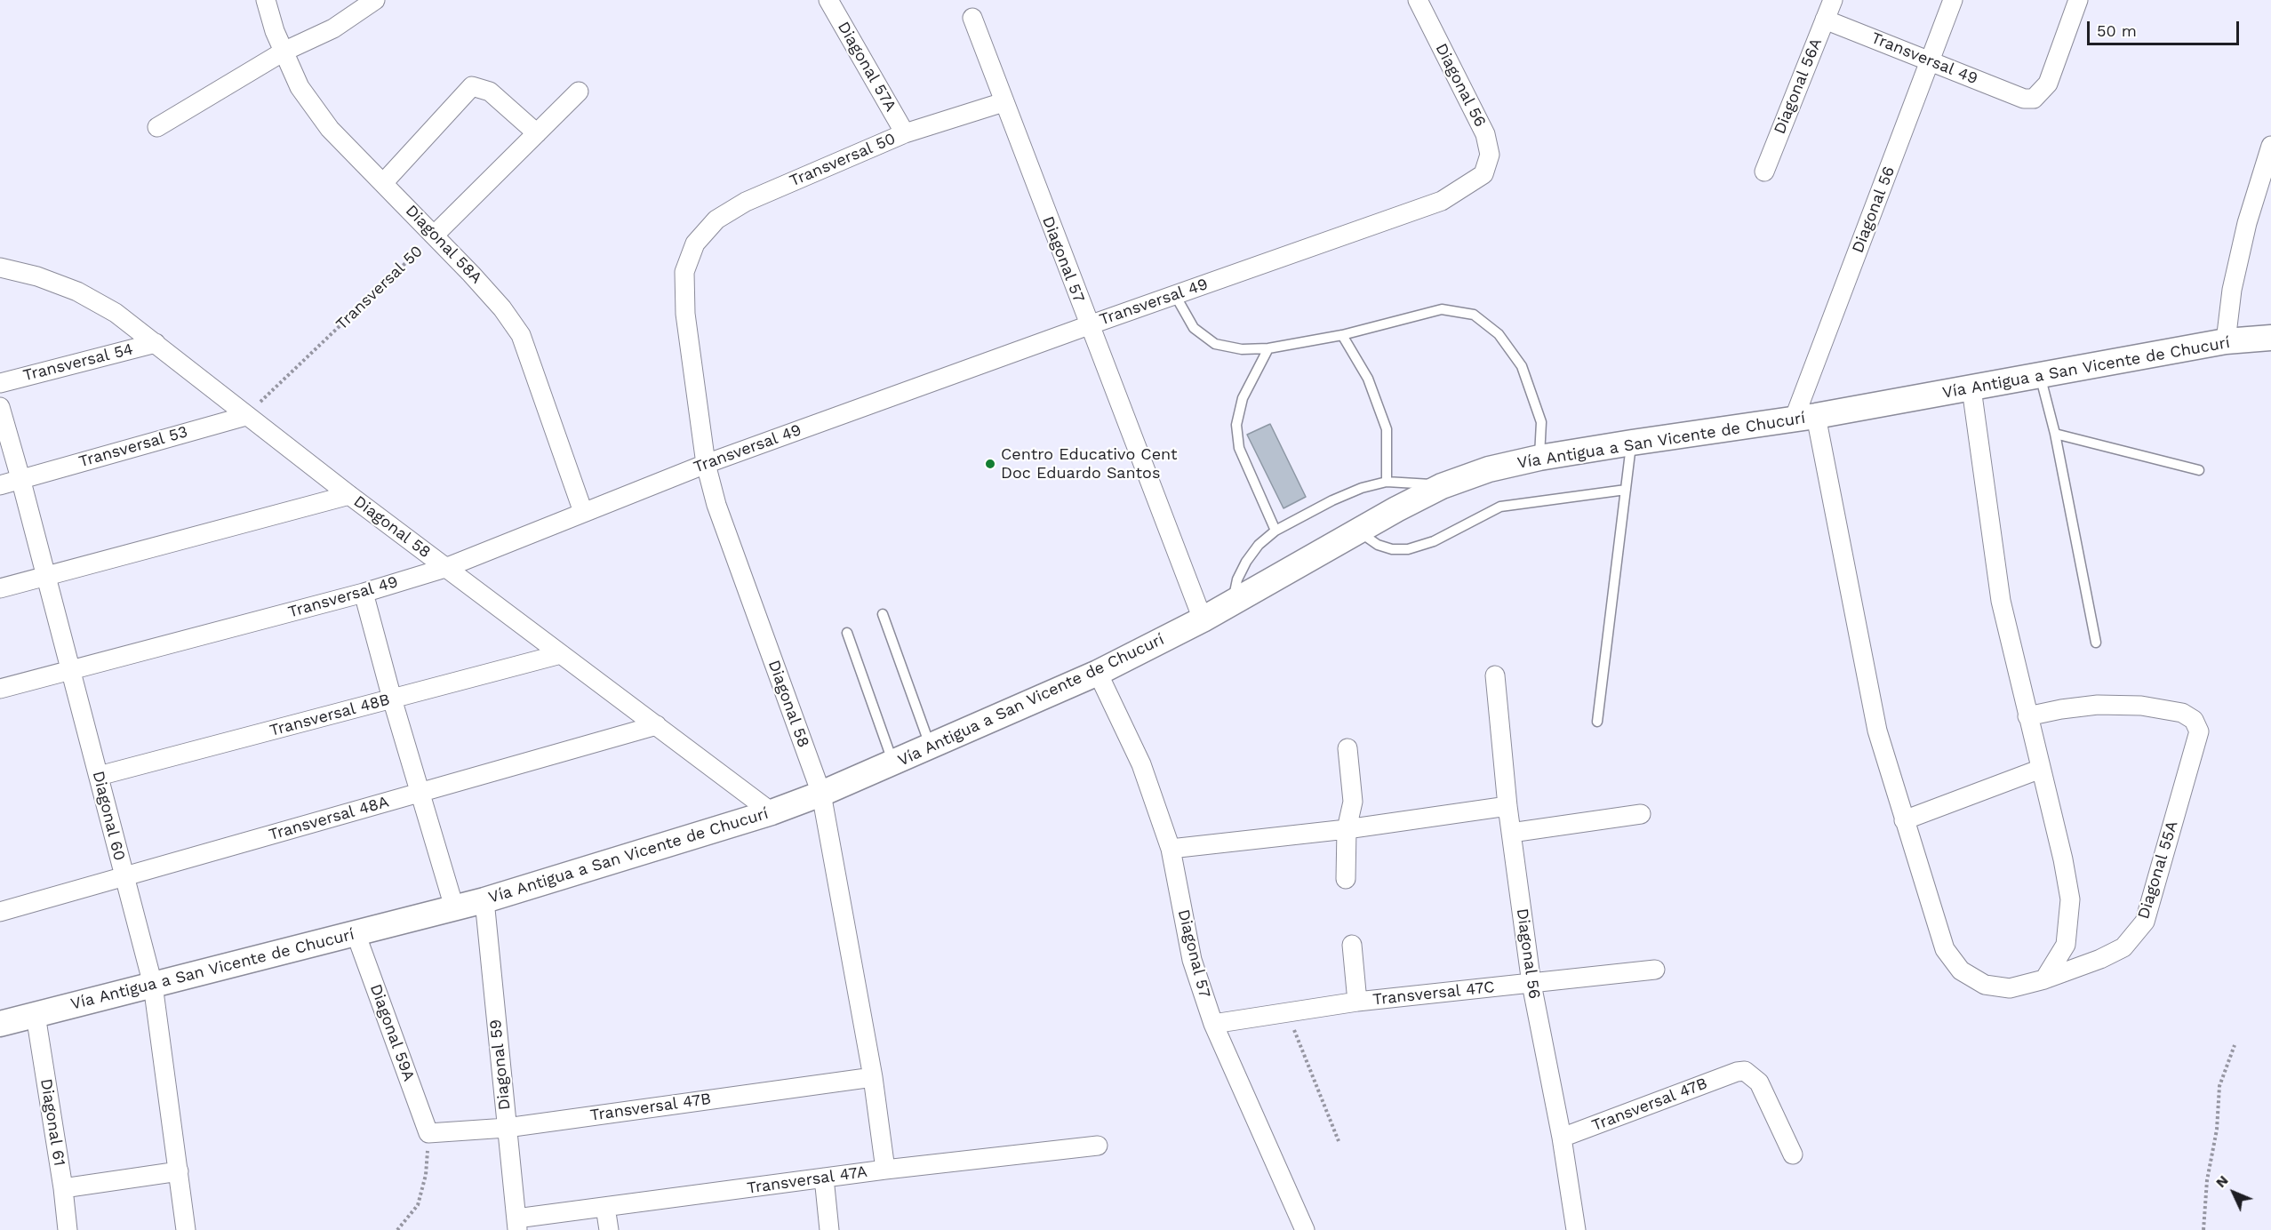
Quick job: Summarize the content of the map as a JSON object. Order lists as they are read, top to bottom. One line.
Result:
{"streets":{"main road":["Vía Antigua a San Vicente de Chucurí"],"street":["Transversal 49","Diagonal 57A","Diagonal 56","Diagonal 56A","Transversal 50","Diagonal 58A","Diagonal 57","Transversal 54","Transversal 53","Diagonal 58","Transversal 48B","Diagonal 60","Transversal 48A","Diagonal 55A","Transversal 47C","Diagonal 59A","Diagonal 59","Transversal 47B","Diagonal 61","Transversal 47A"]},"crossings":[["Transversal 49","Diagonal 56"],["Transversal 49","Diagonal 56A"],["Transversal 49","Diagonal 58A"],["Transversal 49","Diagonal 57"],["Transversal 49","Diagonal 58"],["Transversal 49","Diagonal 60"],["Diagonal 57A","Transversal 50"],["Diagonal 56","Vía Antigua a San Vicente de Chucurí"],["Diagonal 56","Diagonal 55A"],["Diagonal 56","Transversal 47C"],["Diagonal 56","Transversal 47B"],["Transversal 50","Diagonal 58A"],["Transversal 50","Diagonal 57"],["Transversal 50","Transversal 53"],["Transversal 50","Diagonal 58"],["Diagonal 57","Vía Antigua a San Vicente de Chucurí"],["Diagonal 57","Transversal 47C"],["Transversal 54","Diagonal 58"],["Vía Antigua a San Vicente de Chucurí","Diagonal 58"],["Vía Antigua a San Vicente de Chucurí","Diagonal 60"],["Vía Antigua a San Vicente de Chucurí","Diagonal 55A"],["Vía Antigua a San Vicente de Chucurí","Diagonal 59A"],["Vía Antigua a San Vicente de Chucurí","Diagonal 59"],["Vía Antigua a San Vicente de Chucurí","Diagonal 61"],["Transversal 53","Diagonal 58"],["Transversal 53","Diagonal 60"],["Diagonal 58","Transversal 48B"],["Diagonal 58","Transversal 48A"],["Diagonal 58","Transversal 47B"],["Diagonal 58","Transversal 47A"],["Transversal 48B","Diagonal 60"],["Diagonal 60","Transversal 48A"],["Diagonal 59A","Transversal 47B"],["Diagonal 59","Transversal 47B"],["Diagonal 59","Transversal 47A"]],"places":["Centro Educativo Cent Doc Eduardo Santos"],"scale_bar":"50 m","north":"top left"}
